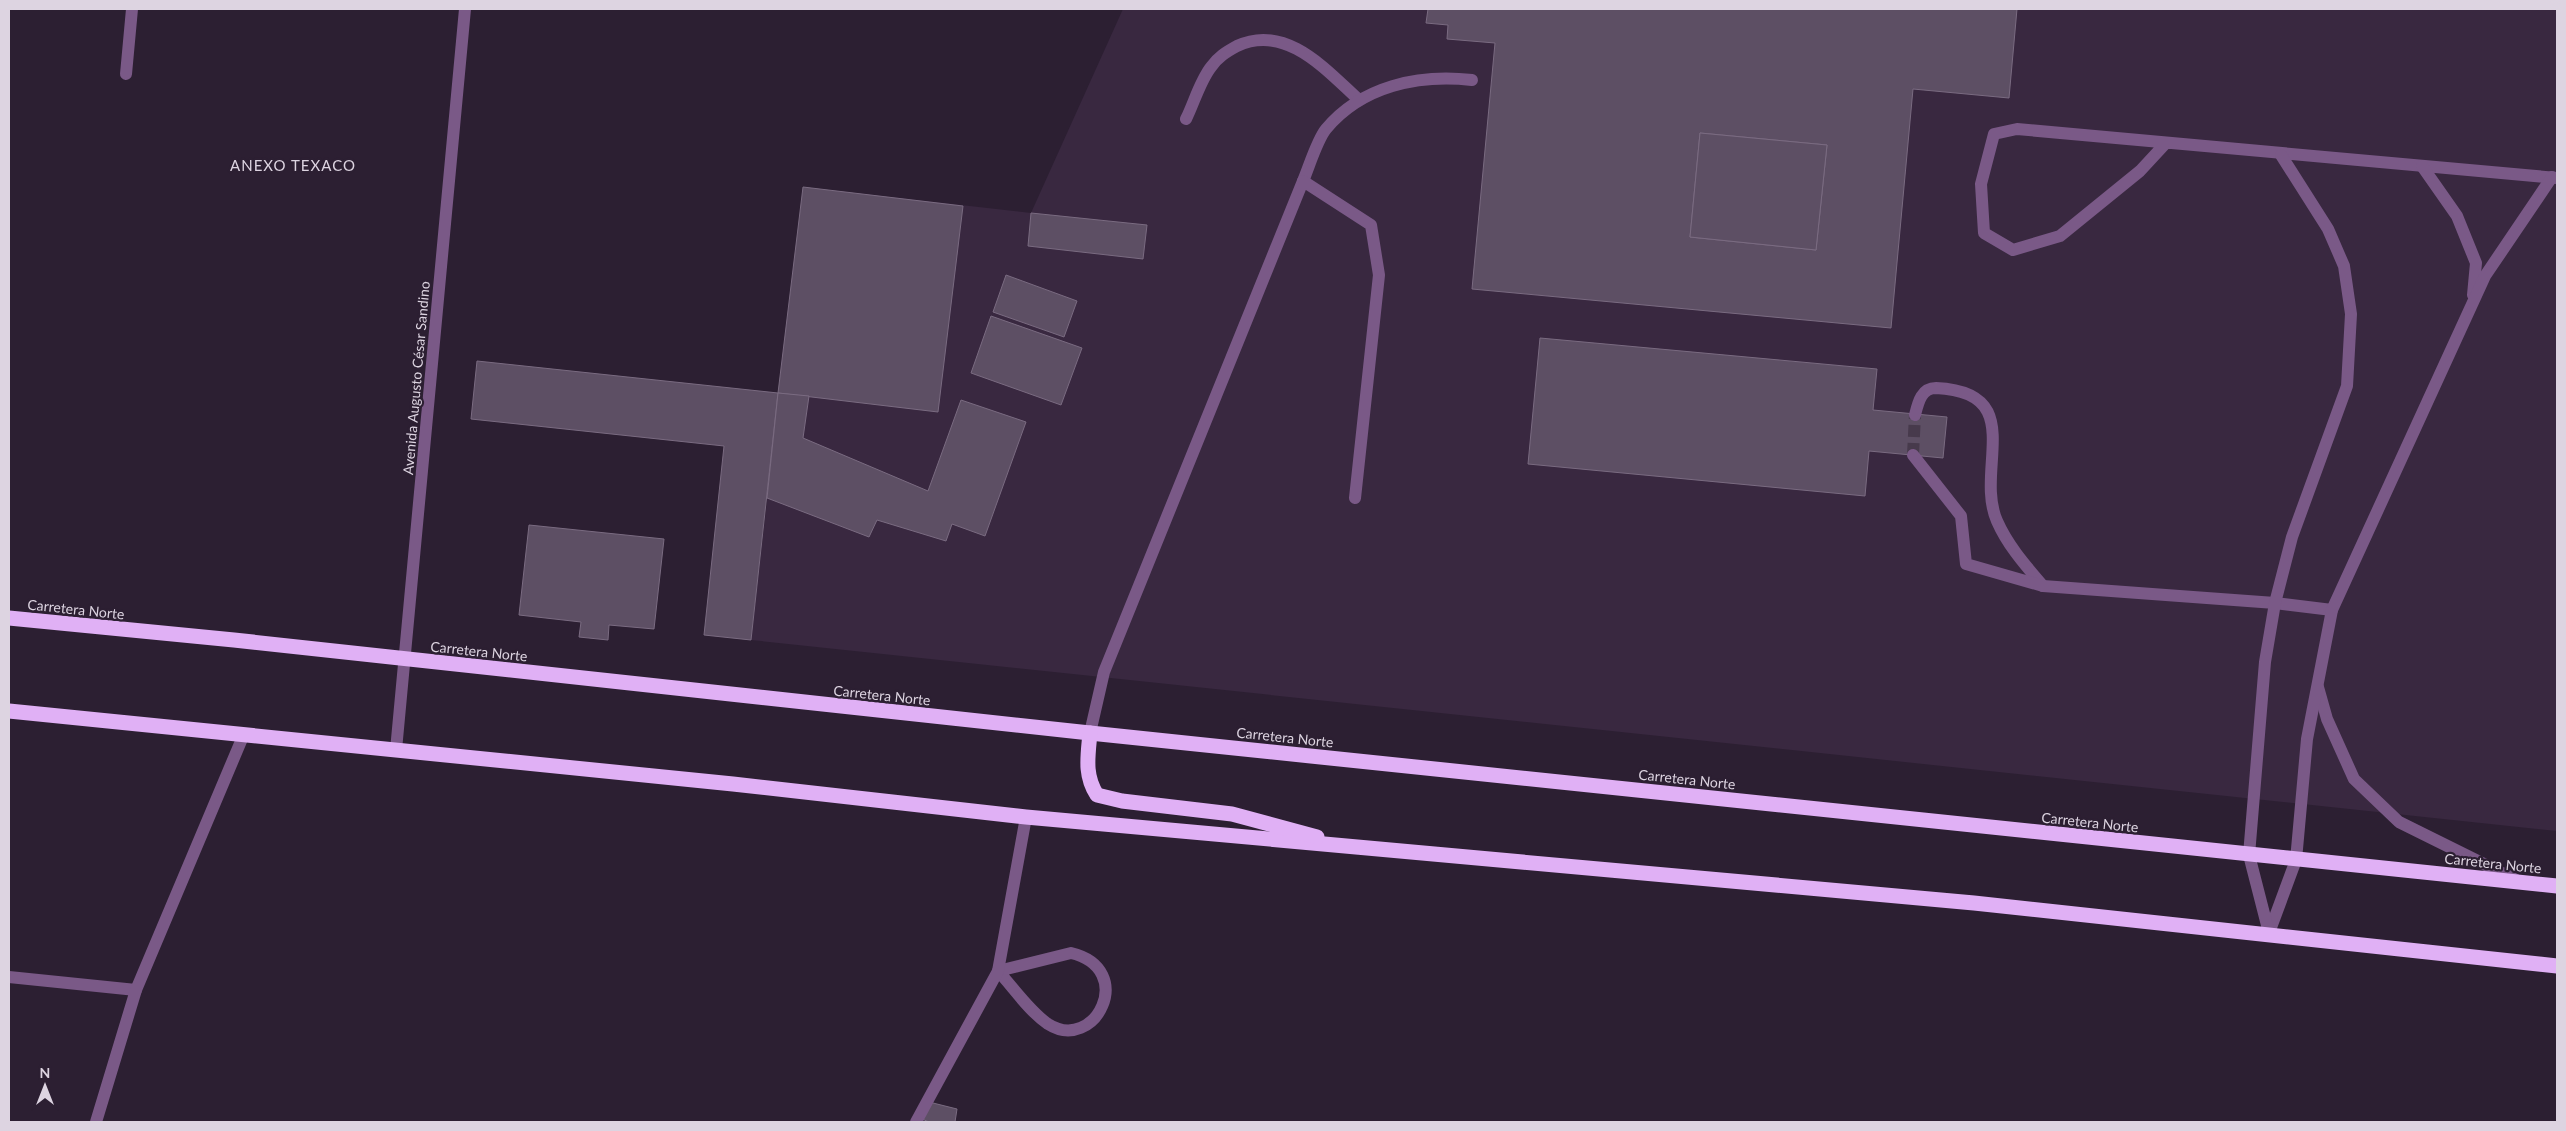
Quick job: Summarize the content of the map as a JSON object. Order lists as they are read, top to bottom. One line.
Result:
{"streets":{"highway":["Carretera Norte"],"street":["Avenida Augusto César Sandino"]},"crossings":[["Avenida Augusto César Sandino","Carretera Norte"]],"districts":["ANEXO TEXACO"],"north":"top"}
